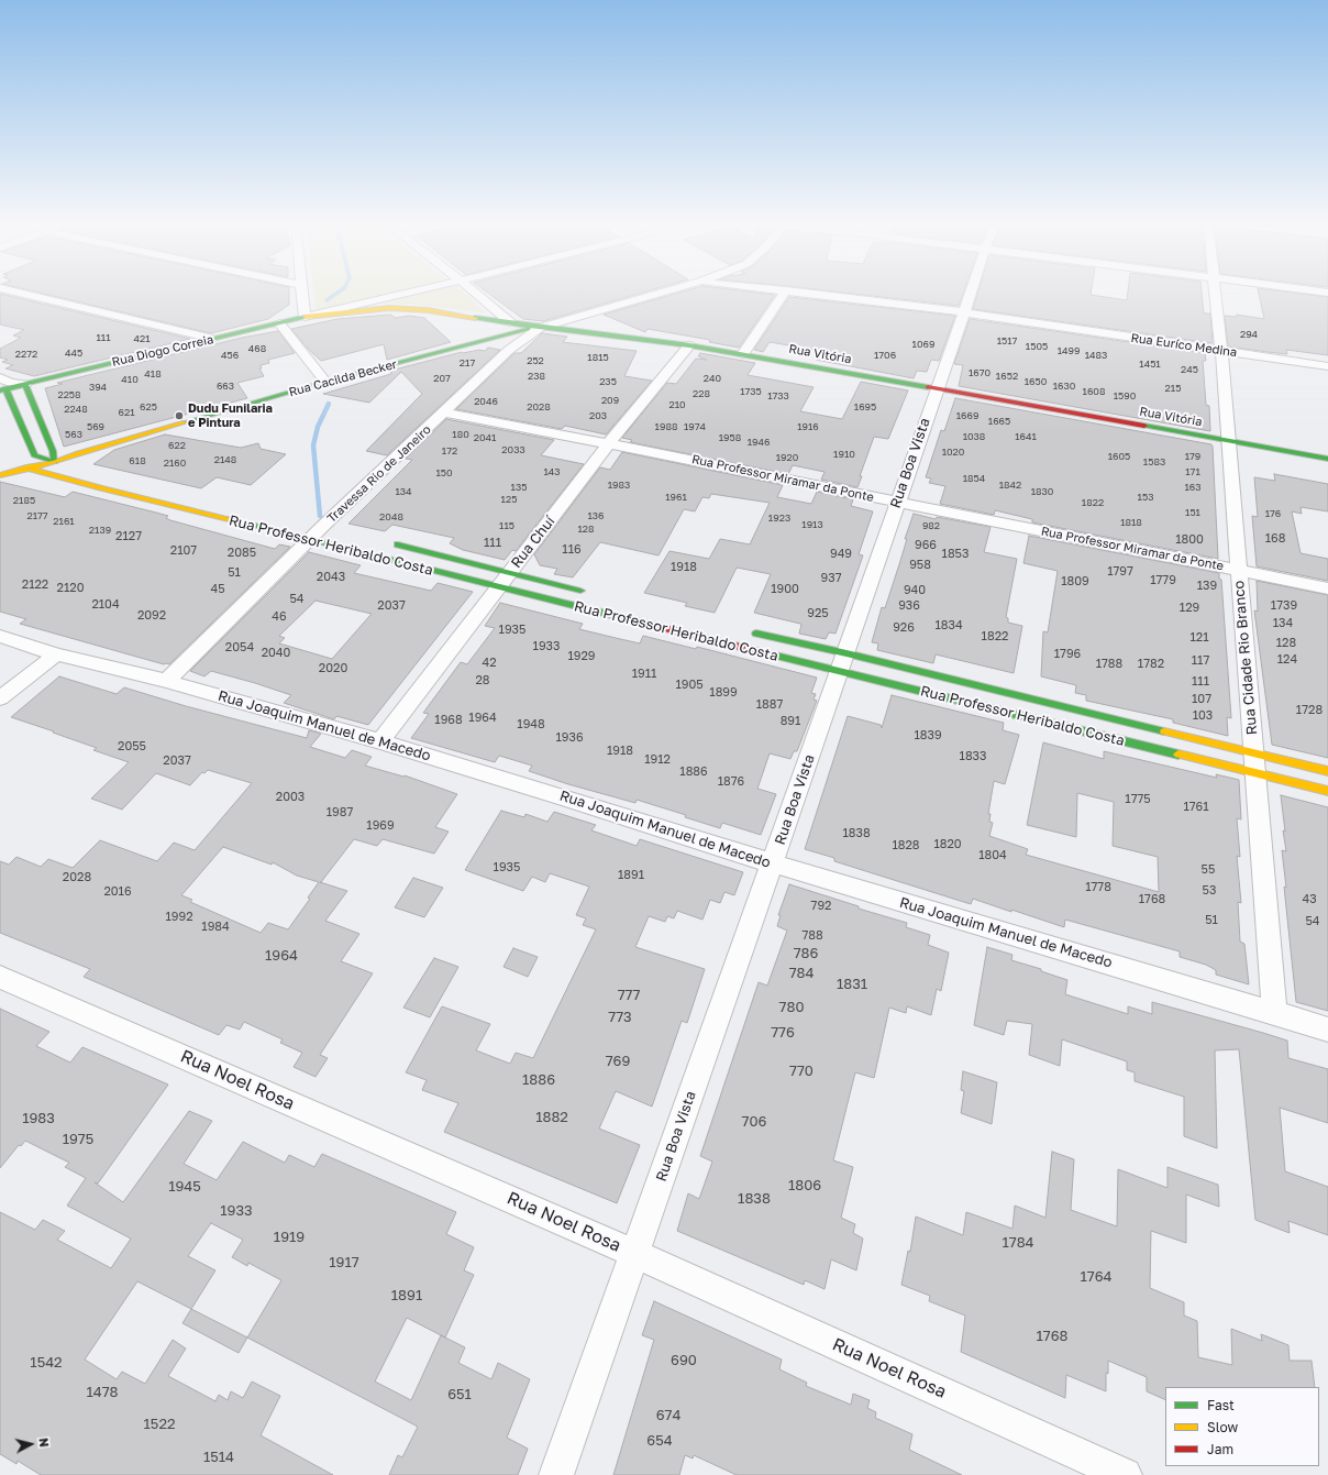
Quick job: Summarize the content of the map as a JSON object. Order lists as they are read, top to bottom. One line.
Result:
{"streets":{"main road":["Rua Diogo Correia","Rua Vitória","Rua Cacilda Becker","Rua Professor Heribaldo Costa"],"street":["Rua Euríco Medina","Rua Boa Vista","Travessa Rio de Janeiro","Rua Professor Miramar da Ponte","Rua Chuí","Rua Cidade Rio Branco","Rua Joaquim Manuel de Macedo","Rua Noel Rosa"]},"crossings":[["Rua Euríco Medina","Rua Boa Vista"],["Rua Euríco Medina","Rua Cidade Rio Branco"],["Rua Diogo Correia","Rua Vitória"],["Rua Vitória","Rua Cacilda Becker"],["Rua Vitória","Rua Boa Vista"],["Rua Vitória","Travessa Rio de Janeiro"],["Rua Vitória","Rua Chuí"],["Rua Vitória","Rua Cidade Rio Branco"],["Rua Cacilda Becker","Travessa Rio de Janeiro"],["Rua Cacilda Becker","Rua Professor Heribaldo Costa"],["Rua Boa Vista","Rua Professor Miramar da Ponte"],["Rua Boa Vista","Rua Professor Heribaldo Costa"],["Rua Boa Vista","Rua Joaquim Manuel de Macedo"],["Rua Boa Vista","Rua Noel Rosa"],["Travessa Rio de Janeiro","Rua Professor Miramar da Ponte"],["Travessa Rio de Janeiro","Rua Professor Heribaldo Costa"],["Travessa Rio de Janeiro","Rua Joaquim Manuel de Macedo"],["Rua Professor Miramar da Ponte","Rua Chuí"],["Rua Professor Miramar da Ponte","Rua Cidade Rio Branco"],["Rua Chuí","Rua Professor Heribaldo Costa"],["Rua Chuí","Rua Joaquim Manuel de Macedo"],["Rua Professor Heribaldo Costa","Rua Cidade Rio Branco"],["Rua Cidade Rio Branco","Rua Joaquim Manuel de Macedo"]],"places":["Dudu Funilaria e Pintura"],"house_numbers":["294","111","421","1517","1069","1505","468","1499","445","2272","456","1706","1483","1815","252","217","1451","245","1670","418","238","1652","207","240","410","235","1650","663","1630","394","215","1735","1608","228","2258","1733","1590","209","2046","210","625","2028","1695","2248","621","203","1669","1665","569","1988","1974","1916","563","180","1038","1641","2041","1958","1946","622","2033","172","1020","1910","1605","179","1920","2148","618","1583","2160","143","171","150","1854","1983","1842","135","163","134","1830","1961","153","125","2185","1822","151","176","2177","136","2048","1923","2161","1818","1913","115","982","128","2139","2127","168","1800","111","966","116","2107","2085","949","1853","958","1918","1797","51","2043","937","1779","1809","2122","139","2120","45","1900","940","54","2104","2037","936","1739","129","925","2092","46","134","1834","926","1935","1822","121","128","1933","2054","2040","1796","1929","124","117","42","1788","1782","2020","1911","28","111","1905","1899","107","1887","1728","103","1964","1968","891","1948","1839","1936","2055","1918","1833","1912","2037","1886","1876","2003","1775","1761","1987","1969","1838","1820","1828","1804","1935","55","1891","2028","1778","53","2016","1768","43","792","1992","51","54","1984","788","786","1964","784","1831","777","780","773","776","769","770","1886","1882","1983","706","1975","1806","1945","1838","1933","1919","1784","1917","1764","1891","1768","690","1542","1478","651","674","1522","654","1514"],"legend":["Fast","Slow","Jam"],"north":"right"}
